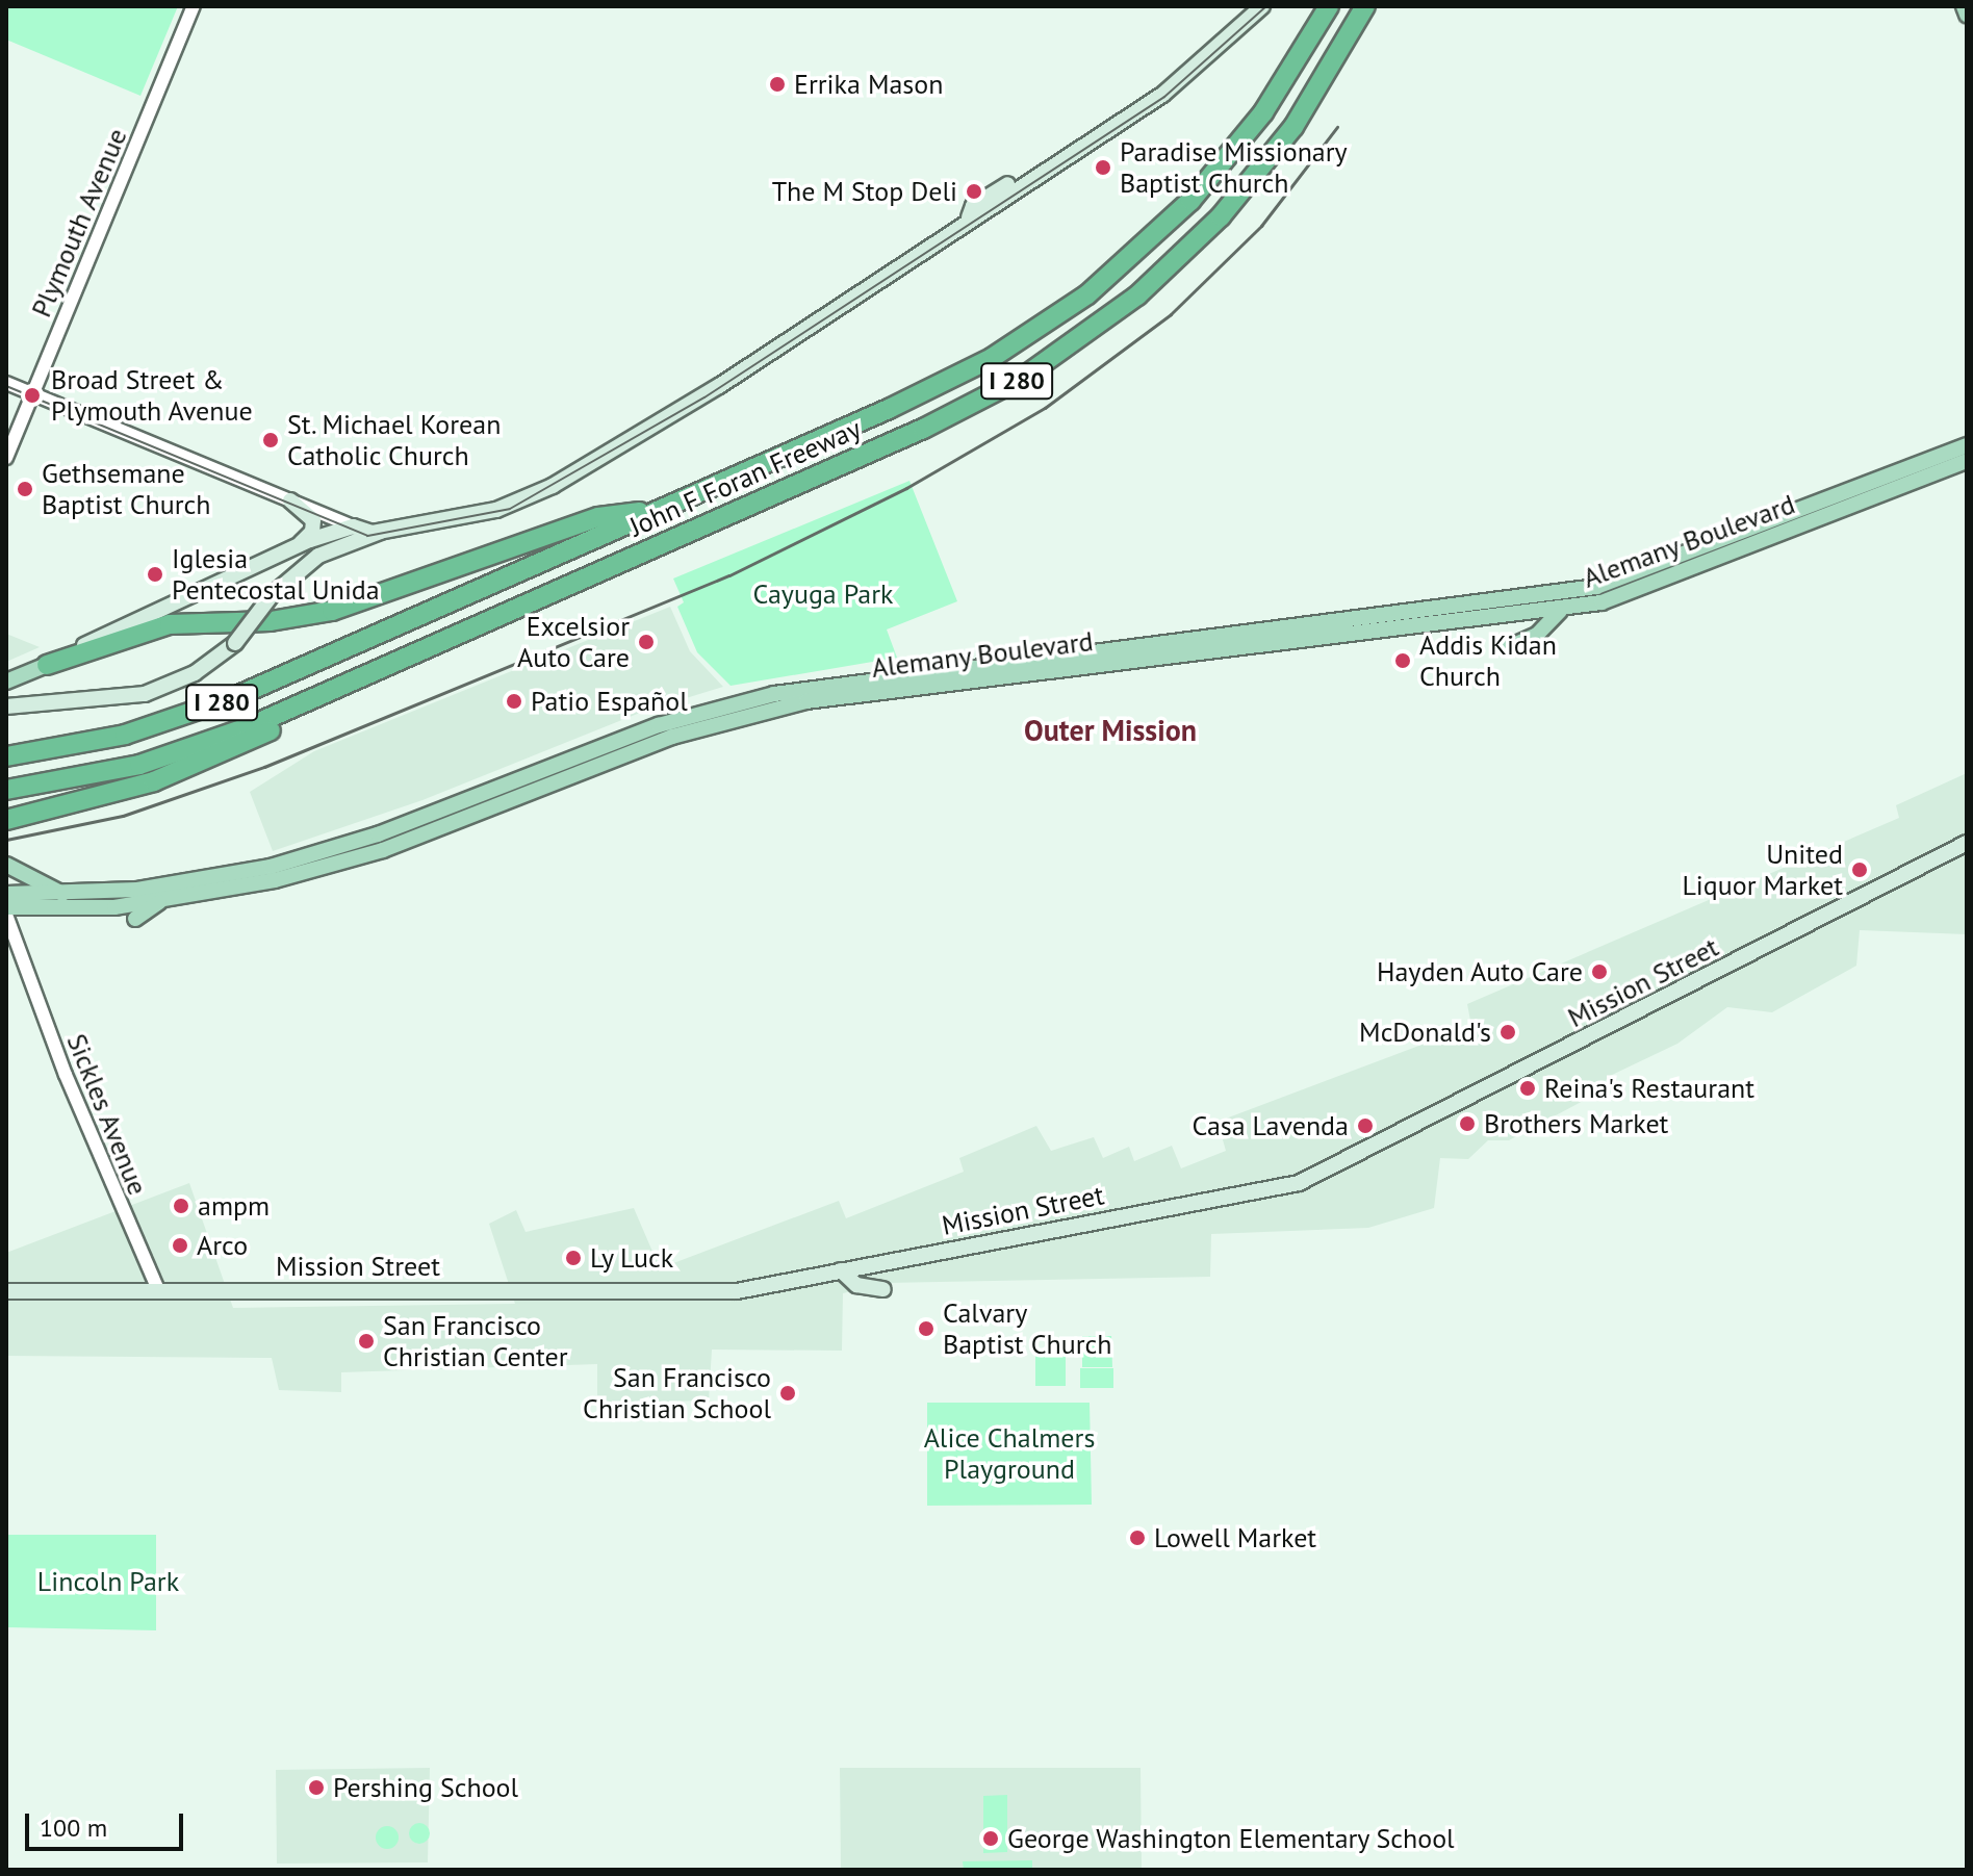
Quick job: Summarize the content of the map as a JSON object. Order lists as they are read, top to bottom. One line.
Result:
{"streets":{"highway":["I 280","John F Foran Freeway"],"main road":["Alemany Boulevard","Mission Street"],"street":["Plymouth Avenue","Sickles Avenue"]},"crossings":[["Mission Street","Sickles Avenue"]],"districts":["Outer Mission"],"parks":["Cayuga Park","Alice Chalmers Playground","Lincoln Park"],"places":["Errika Mason","Paradise Missionary Baptist Church","The M Stop Deli","Broad Street & Plymouth Avenue","St. Michael Korean Catholic Church","Gethsemane Baptist Church","Iglesia Pentecostal Unida","Excelsior Auto Care","Addis Kidan Church","Patio Español","United Liquor Market","Hayden Auto Care","McDonald's","Reina's Restaurant","Brothers Market","Casa Lavenda","ampm","Arco","Ly Luck","Calvary Baptist Church","San Francisco Christian Center","San Francisco Christian School","Lowell Market","Pershing School","George Washington Elementary School"],"scale_bar":"100 m"}
